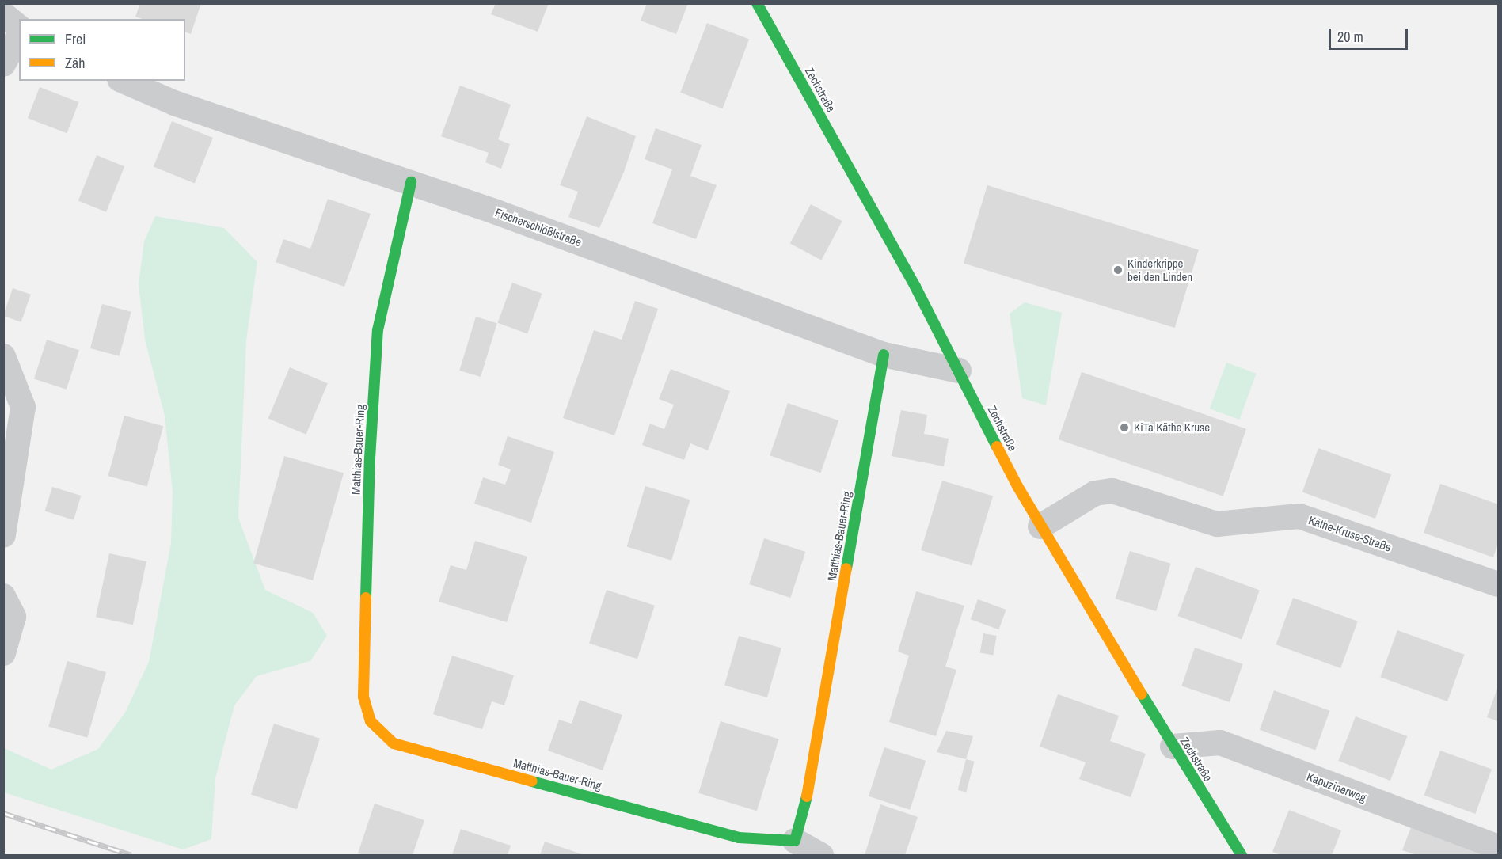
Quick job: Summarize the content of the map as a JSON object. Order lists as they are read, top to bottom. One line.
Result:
{"streets":{"street":["Zechstraße","Fischerschlößlstraße","Matthias-Bauer-Ring","Käthe-Kruse-Straße","Kapuzinerweg"]},"crossings":[["Zechstraße","Fischerschlößlstraße"],["Zechstraße","Käthe-Kruse-Straße"],["Zechstraße","Kapuzinerweg"],["Fischerschlößlstraße","Matthias-Bauer-Ring"]],"places":["Kinderkrippe bei den Linden","KiTa Käthe Kruse"],"legend":["Frei","Zäh"],"scale_bar":"20 m"}
